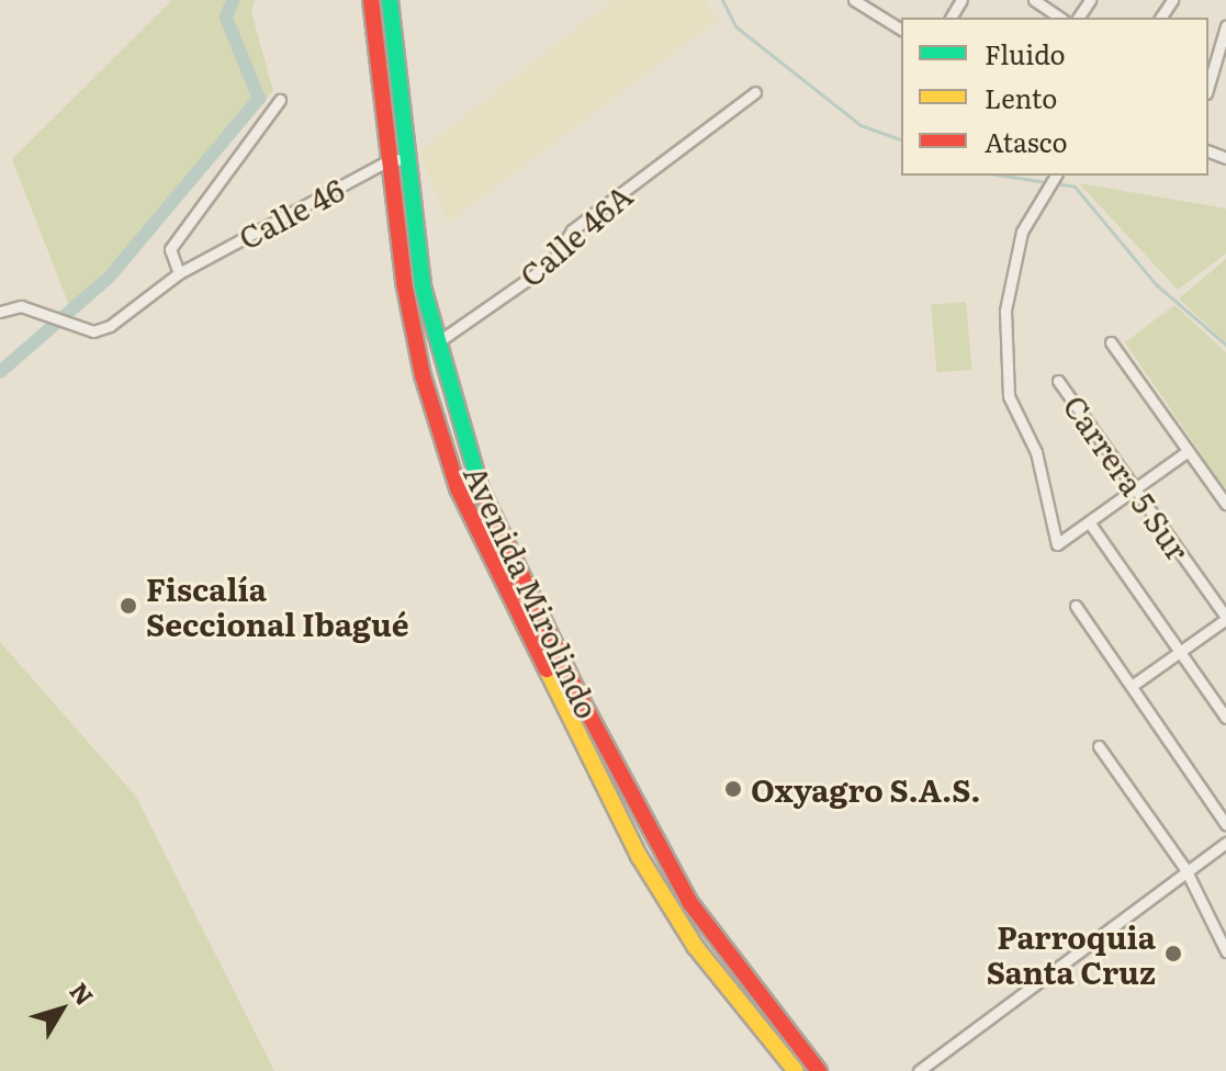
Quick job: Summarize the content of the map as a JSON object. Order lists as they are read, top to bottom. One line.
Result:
{"streets":{"main road":["Avenida Mirolindo"],"street":["Calle 46","Calle 46A","Carrera 5 Sur"]},"crossings":[["Calle 46","Avenida Mirolindo"],["Calle 46A","Avenida Mirolindo"]],"places":["Fiscalía Seccional Ibagué","Oxyagro S.A.S.","Parroquia Santa Cruz"],"legend":["Fluido","Lento","Atasco"],"north":"top right"}
